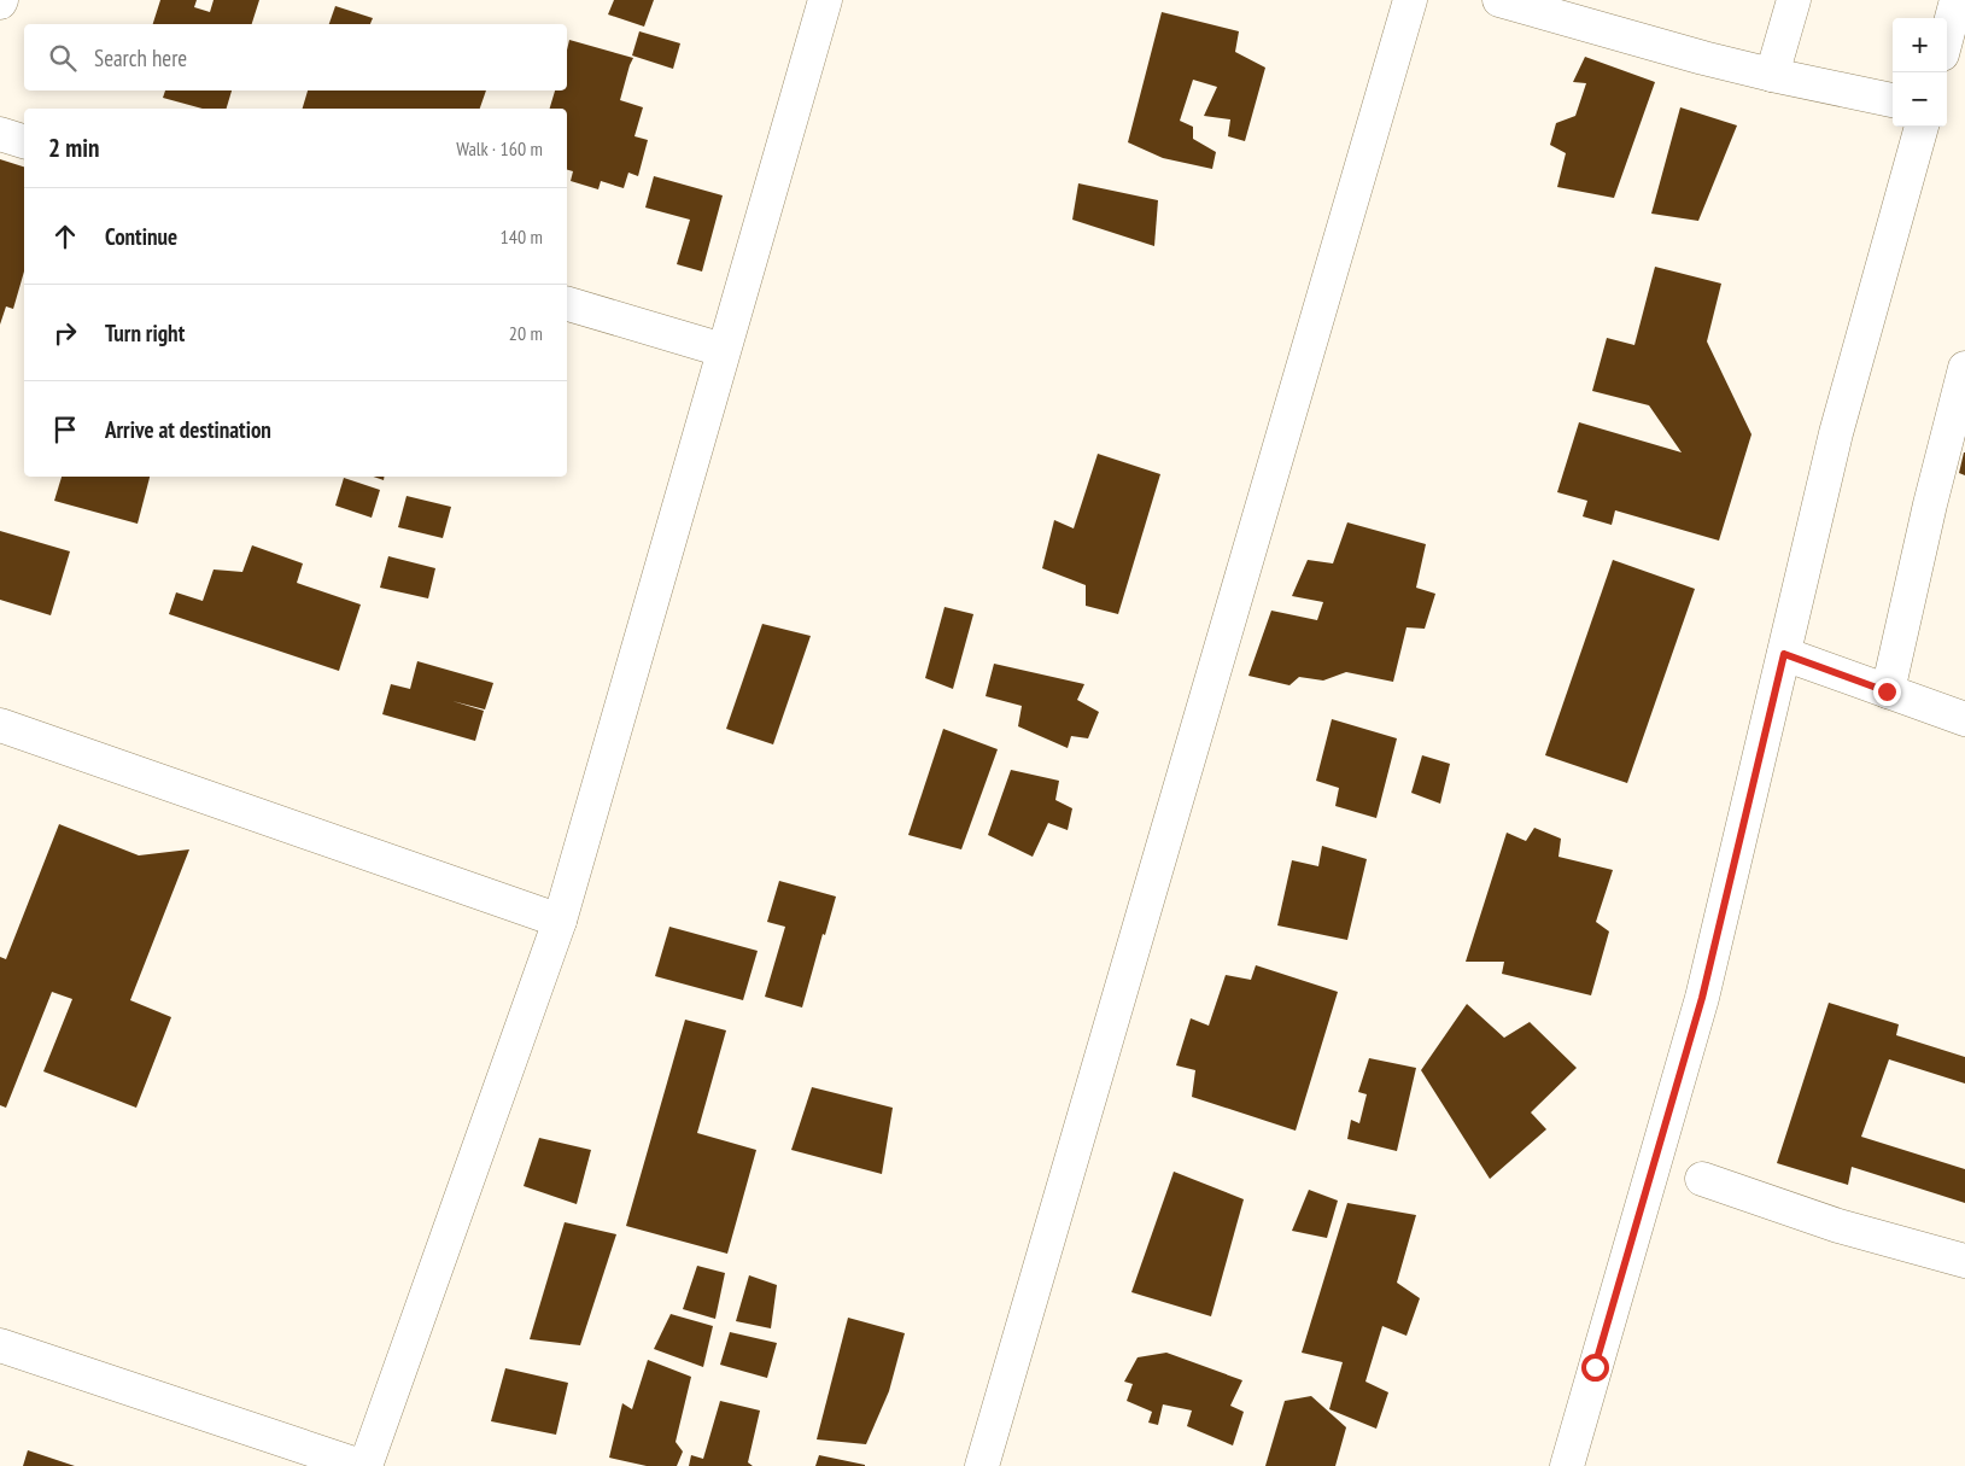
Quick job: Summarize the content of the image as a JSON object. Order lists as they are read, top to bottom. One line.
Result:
{"page":{"map_buttons":["+","−"],"search":"Search here","heading":["2 min","Walk · 160 m"],"list":[["Continue","140 m"],["Turn right","20 m"],"Arrive at destination"]}}
